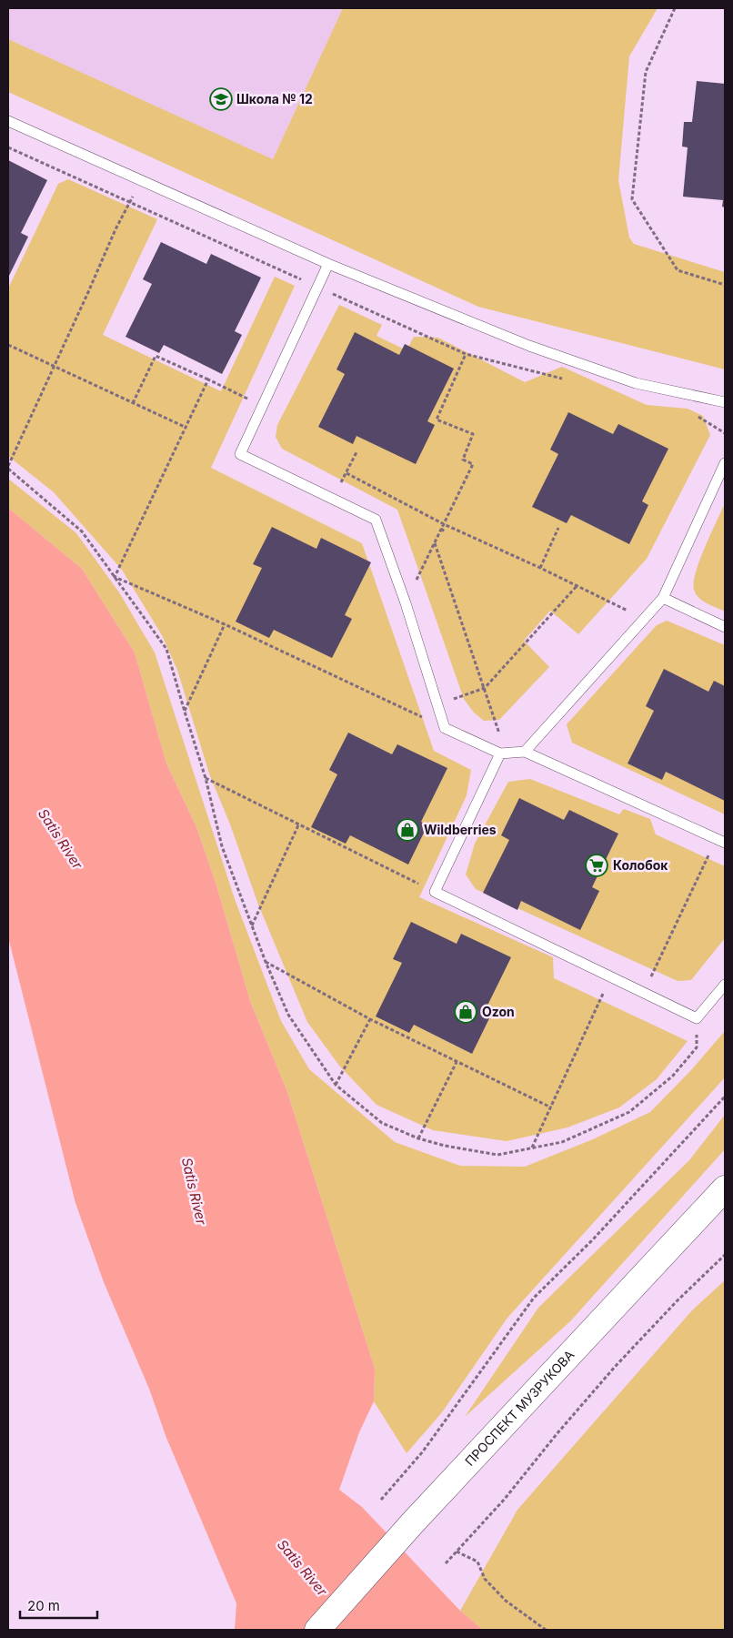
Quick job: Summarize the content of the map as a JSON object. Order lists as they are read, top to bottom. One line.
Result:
{"streets":{"main road":["ПРОСПЕКТ МУЗРУКОВА"]},"water":["Satis River"],"places":{"school or university":["Школа № 12"],"shop":["Wildberries","Ozon"],"supermarket":["Колобок"]},"scale_bar":"20 m"}
